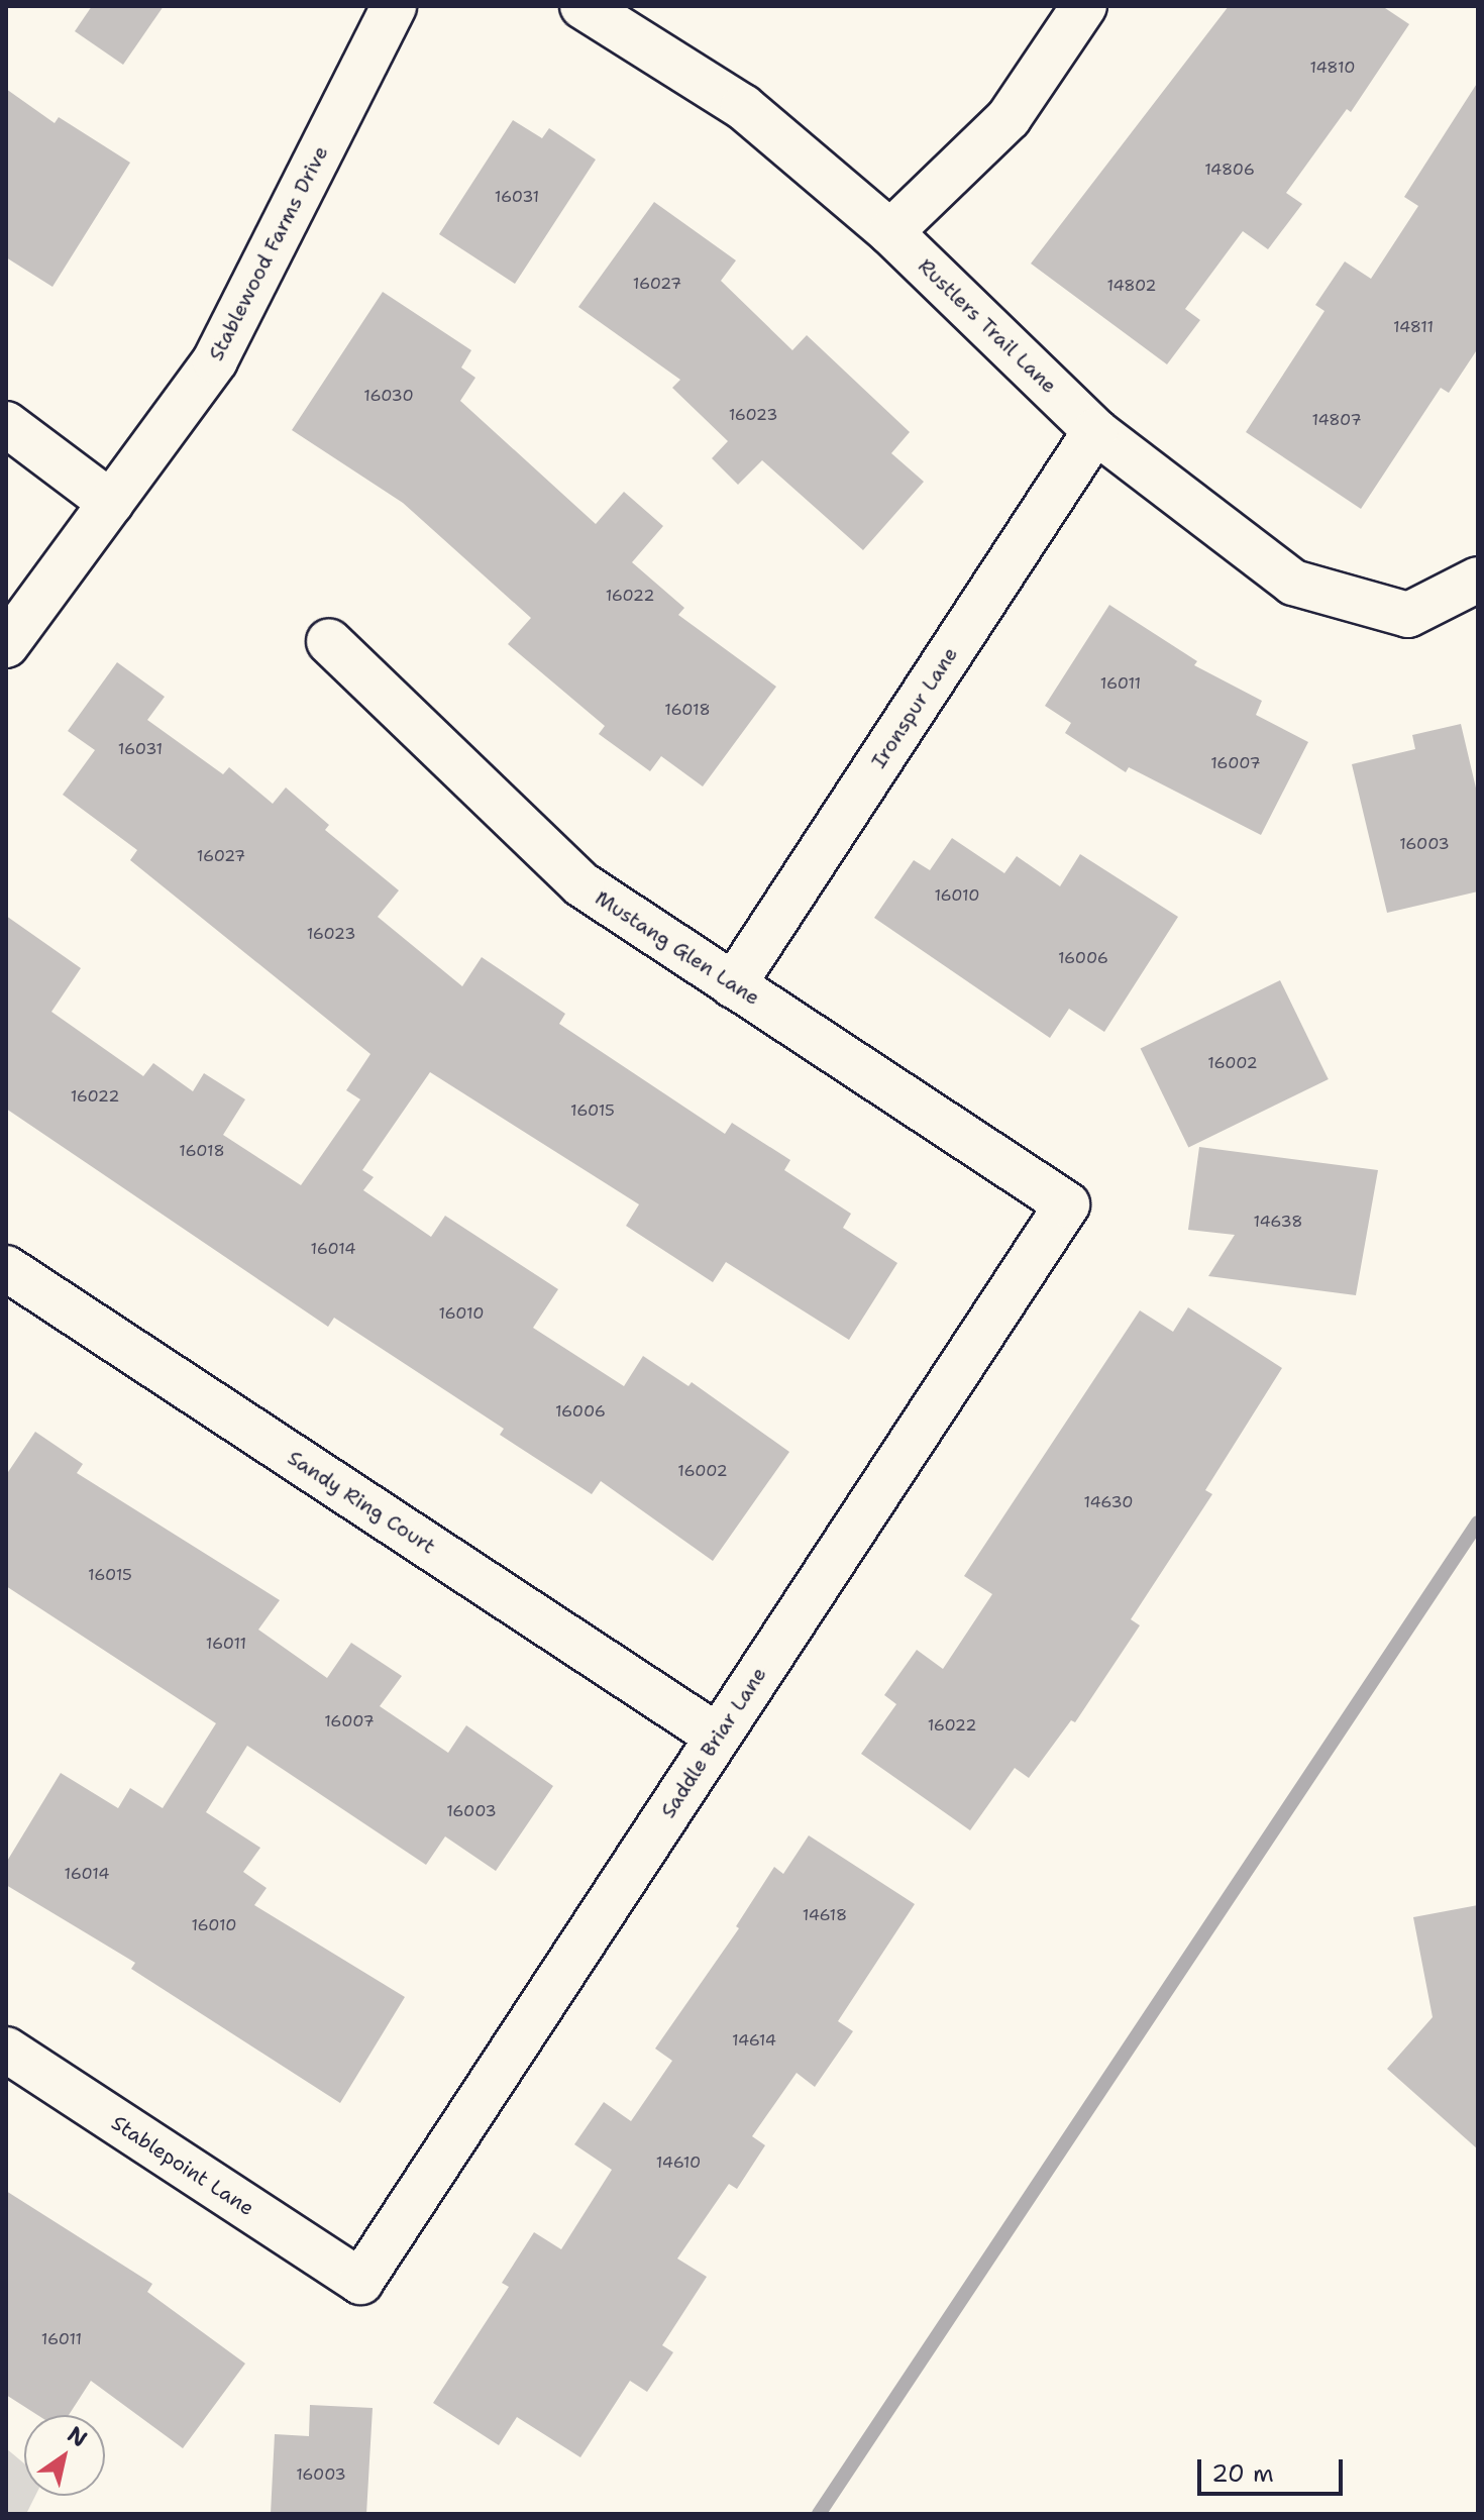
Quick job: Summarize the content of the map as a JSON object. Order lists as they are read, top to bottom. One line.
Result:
{"streets":{"street":["Stablewood Farms Drive","Rustlers Trail Lane","Ironspur Lane","Mustang Glen Lane","Sandy Ring Court","Saddle Briar Lane","Stablepoint Lane"]},"crossings":[["Rustlers Trail Lane","Ironspur Lane"],["Ironspur Lane","Mustang Glen Lane"],["Mustang Glen Lane","Saddle Briar Lane"],["Sandy Ring Court","Saddle Briar Lane"],["Saddle Briar Lane","Stablepoint Lane"]],"house_numbers":["14810","14806","16031","16027","14802","14811","16030","16023","14807","16022","16011","16018","16031","16007","16003","16027","16010","16023","16006","16002","16022","16015","16018","14638","16014","16010","16006","16002","14630","16015","16011","16007","16022","16003","16014","14618","16010","14614","14610","16011","16003"],"scale_bar":"20 m","north":"top right"}
